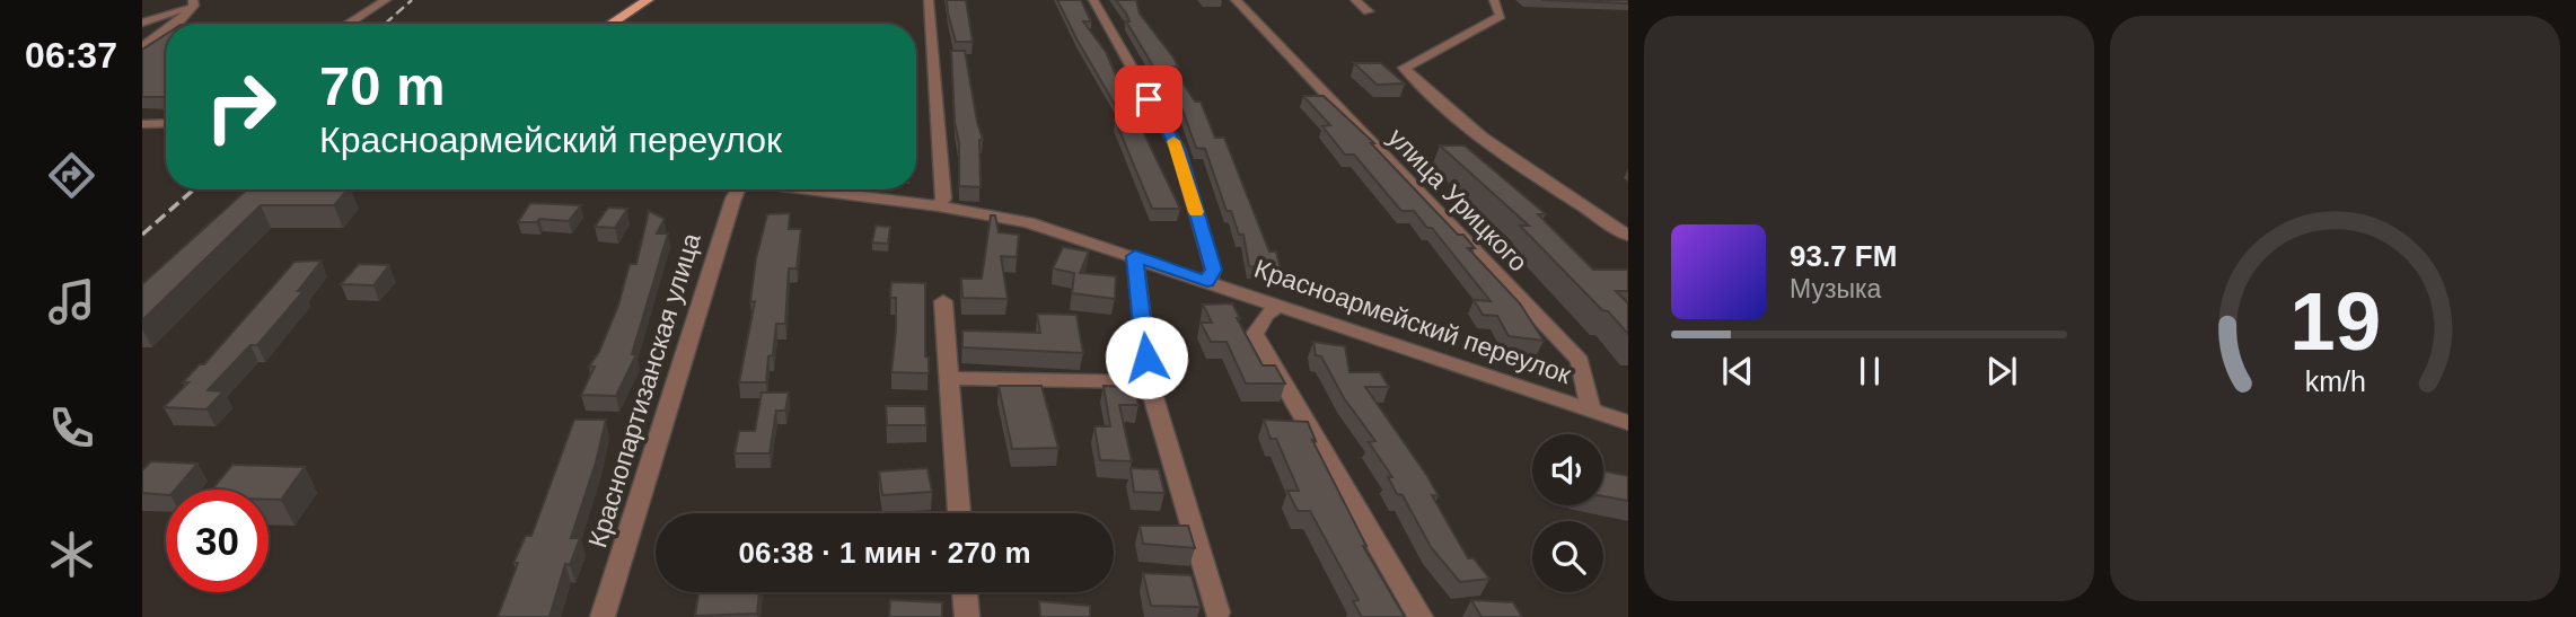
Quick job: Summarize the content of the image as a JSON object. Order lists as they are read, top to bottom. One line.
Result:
{"streets":{"street":["улица Урицкого","Красноармейский переулок","Краснопартизанская улица"]},"crossings":[["улица Урицкого","Красноармейский переулок"]],"page":{"tabs":"06:37","turn":["70 m","Красноармейский переулок"],"song":["93.7 FM","Музыка"],"limit":"30","trip":"06:38 · 1 мин · 270 m","gauge":["19","km/h"]}}
